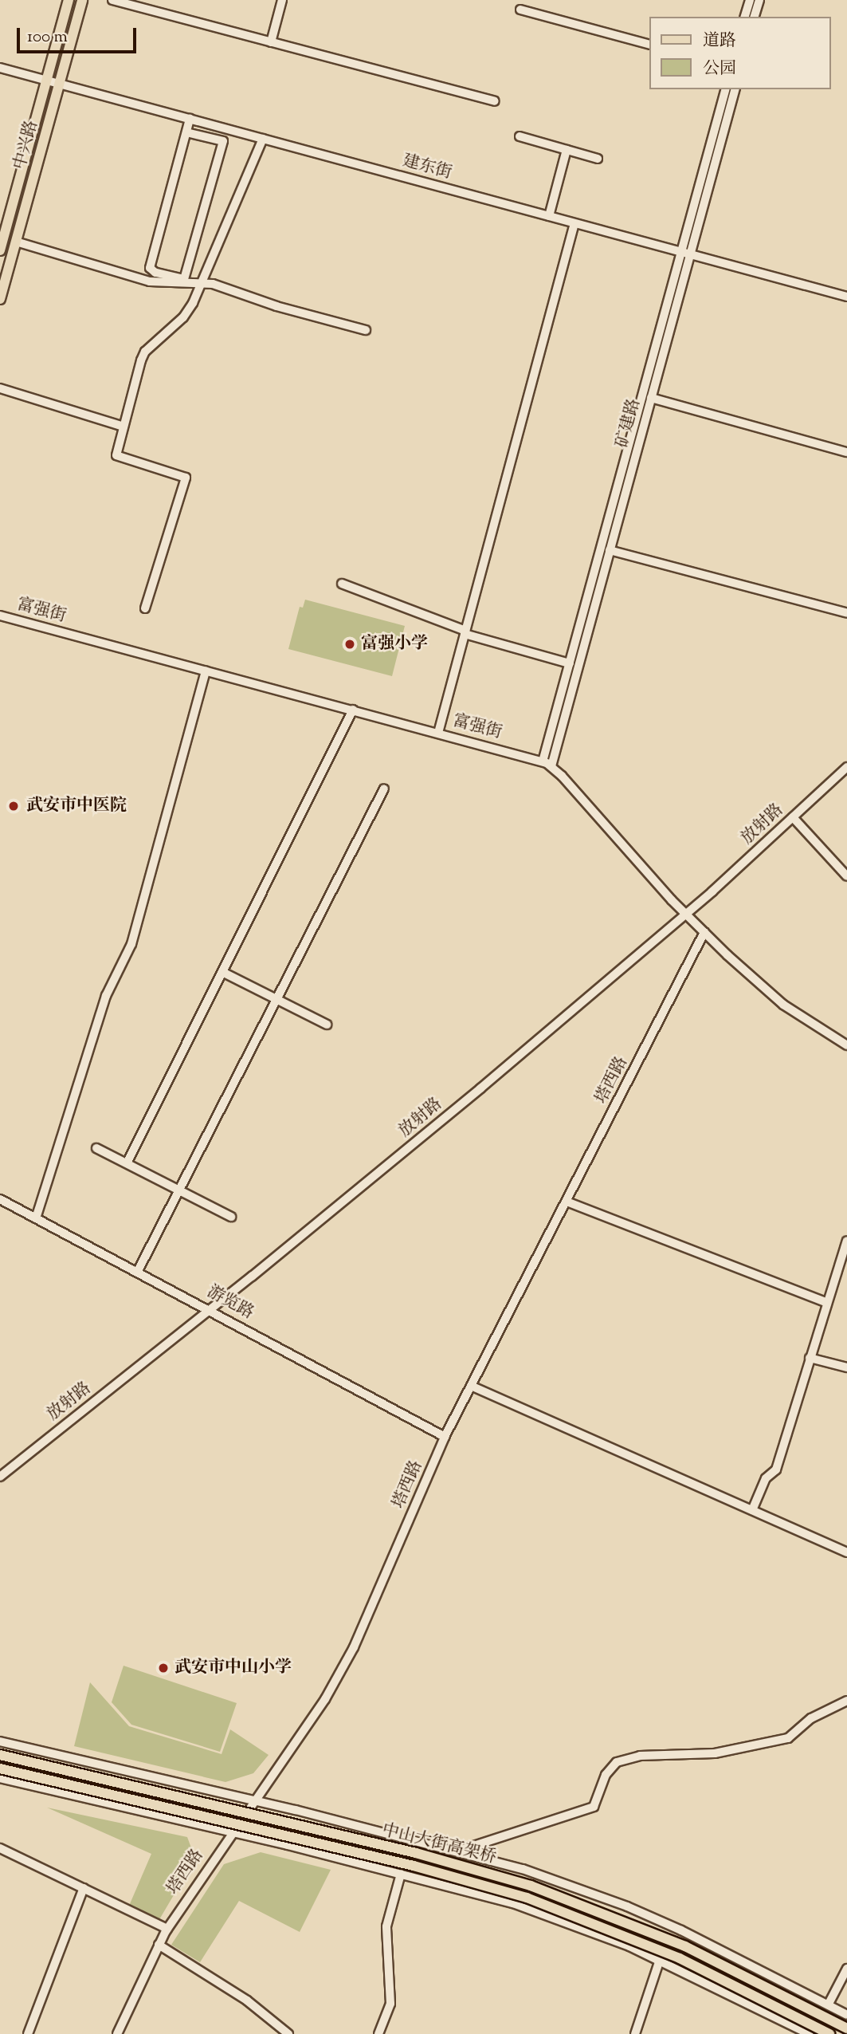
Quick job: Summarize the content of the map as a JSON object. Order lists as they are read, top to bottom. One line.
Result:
{"streets":{"main road":["中兴路","中山大街高架桥"],"street":["建东街","矿建路","富强街","放射路","塔西路","游览路"]},"crossings":[["中兴路","建东街"],["建东街","矿建路"],["矿建路","富强街"],["富强街","放射路"],["富强街","塔西路"],["放射路","游览路"],["塔西路","游览路"]],"places":["富强小学","武安市中医院","武安市中山小学"],"legend":["道路","公园"],"scale_bar":"100 m"}
